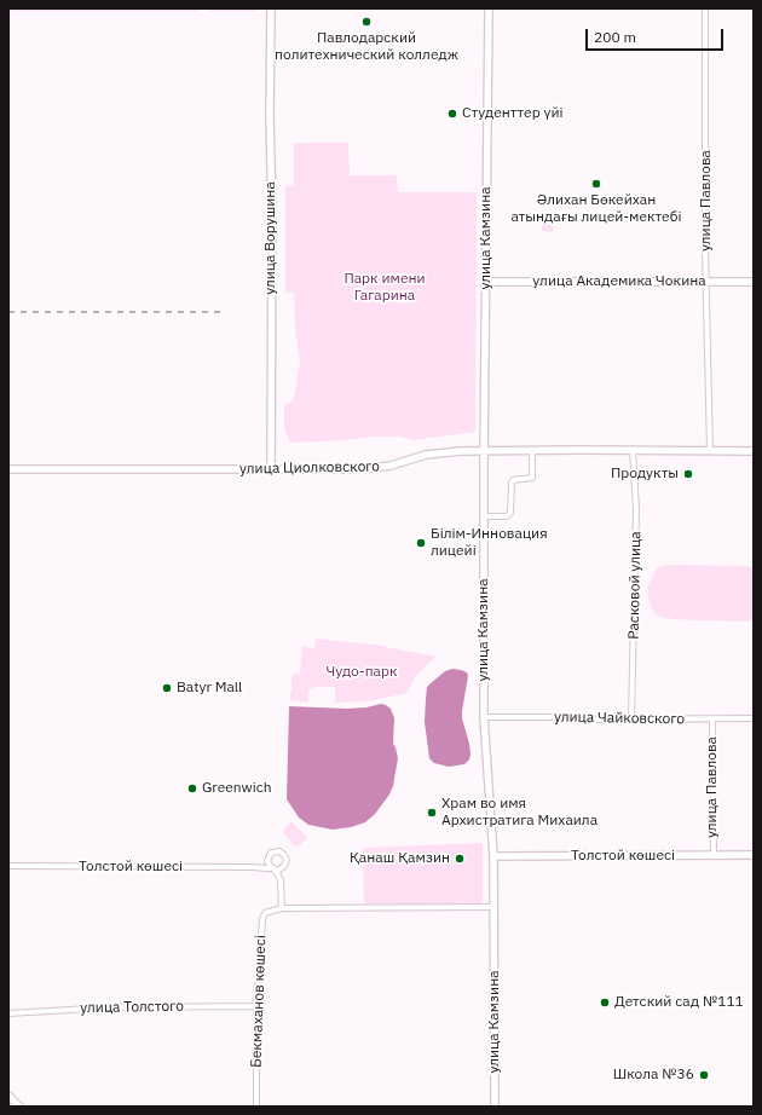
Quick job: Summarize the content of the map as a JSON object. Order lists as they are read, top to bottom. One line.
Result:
{"streets":{"main road":["улица Ворушина","улица Камзина","улица Академика Чокина","улица Циолковского","Толстой көшесі"],"street":["улица Павлова","Расковой улица","улица Чайковского","Бекмаханов көшесі","улица Толстого"]},"crossings":[["улица Павлова","улица Академика Чокина"],["улица Павлова","улица Циолковского"],["улица Павлова","улица Чайковского"],["улица Павлова","Толстой көшесі"],["улица Ворушина","улица Циолковского"],["улица Камзина","улица Академика Чокина"],["улица Камзина","улица Циолковского"],["улица Камзина","улица Чайковского"],["улица Камзина","Толстой көшесі"],["улица Циолковского","Расковой улица"],["Расковой улица","улица Чайковского"],["Бекмаханов көшесі","улица Толстого"]],"parks":["Парк имени Гагарина","Чудо-парк"],"places":["Павлодарский политехнический колледж","Студенттер үйі","Әлихан Бөкейхан атындағы лицей-мектебі","Продукты","Білім-Инновация лицейі","Batyr Mall","Greenwich","Храм во имя Архистратига Михаила","Қанаш Қамзин","Детский сад №111","Школа №36"],"scale_bar":"200 m"}
